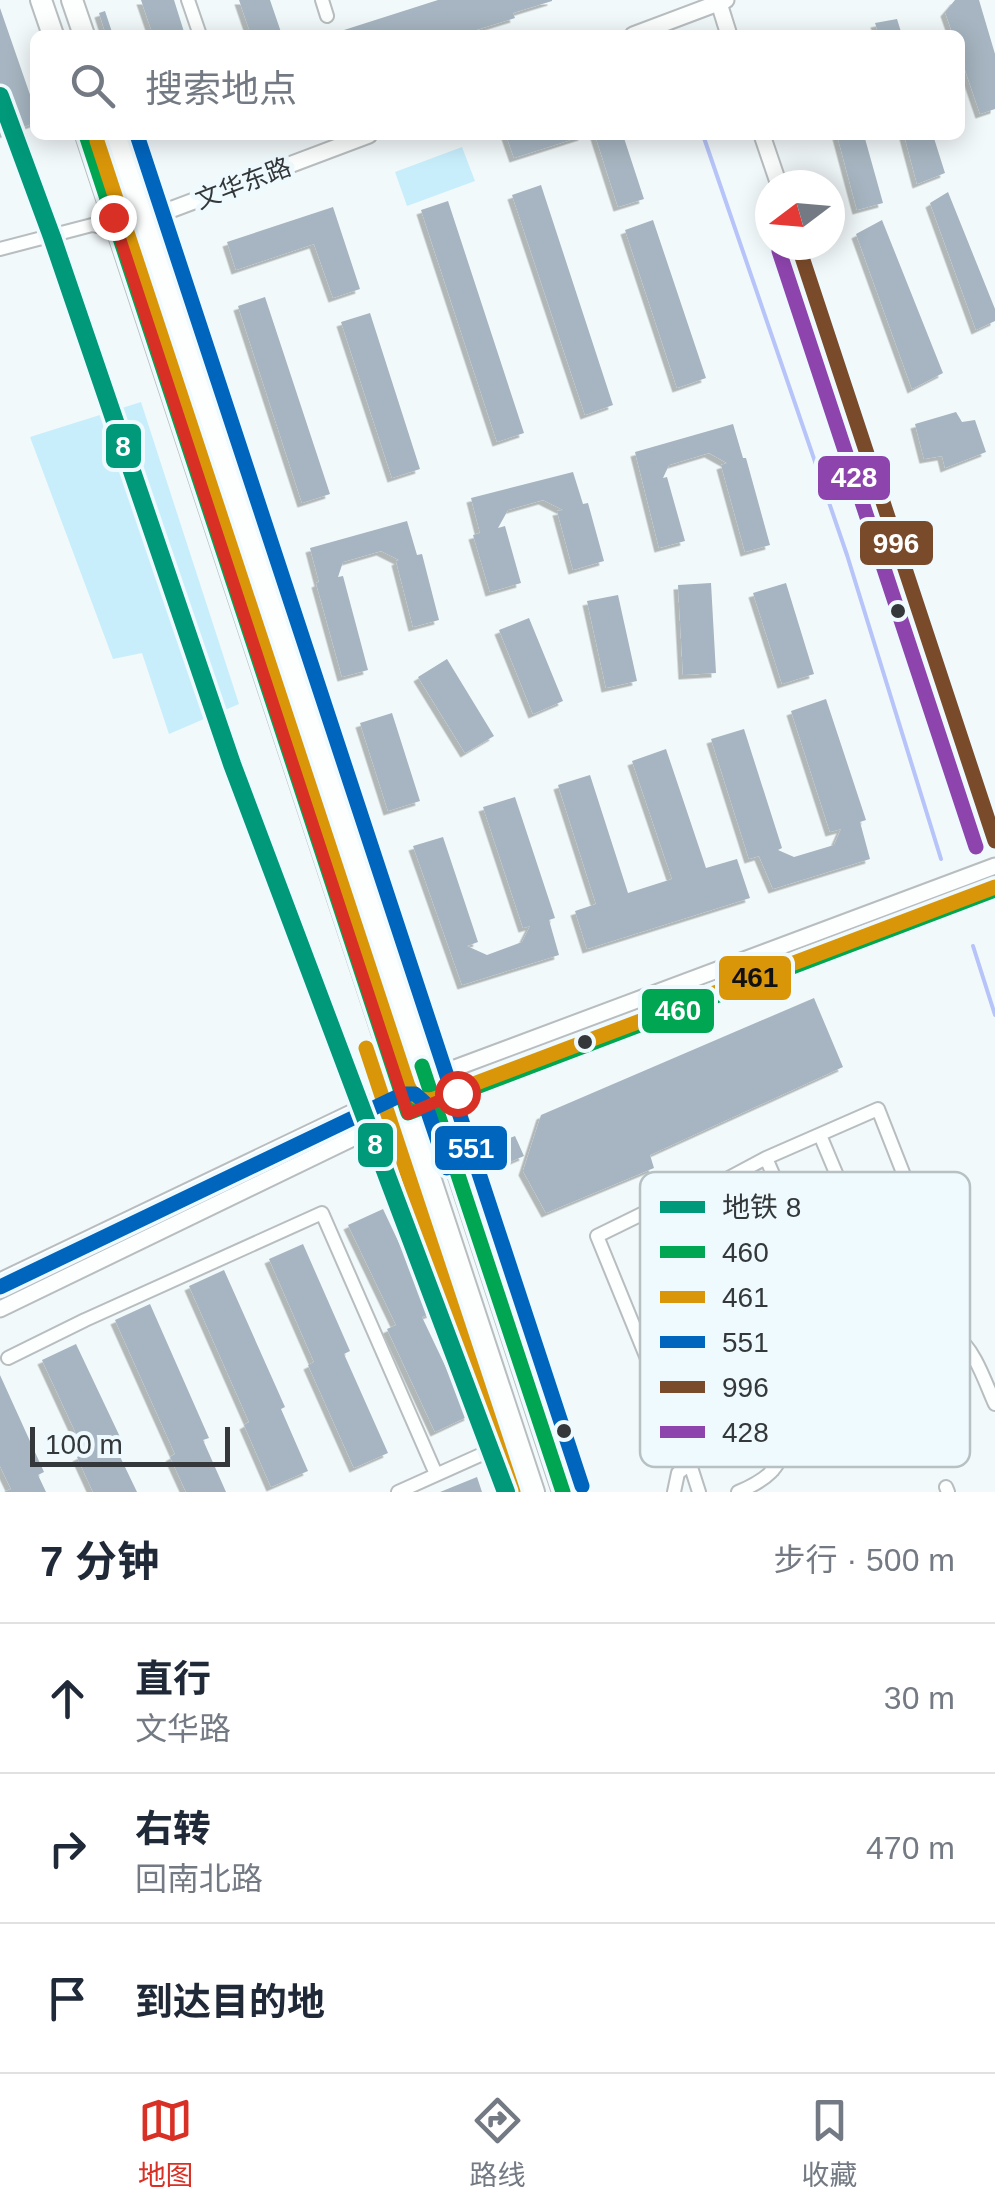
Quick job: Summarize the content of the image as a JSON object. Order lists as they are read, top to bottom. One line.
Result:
{"streets":{"street":["文华东路"]},"lines":["metro line 8","transit line 460","transit line 551","transit line 461","transit line 996","transit line 428"],"legend":["地铁 8","460","461","551","996","428"],"scale_bar":"100 m","north":"left","page":{"search":"搜索地点","scale":"100 m","heading":["7 分钟","步行 · 500 m"],"list":[["直行","文华路","30 m"],["右转","回南北路","470 m"],"到达目的地"],"nav":["地图","路线","收藏"]}}
